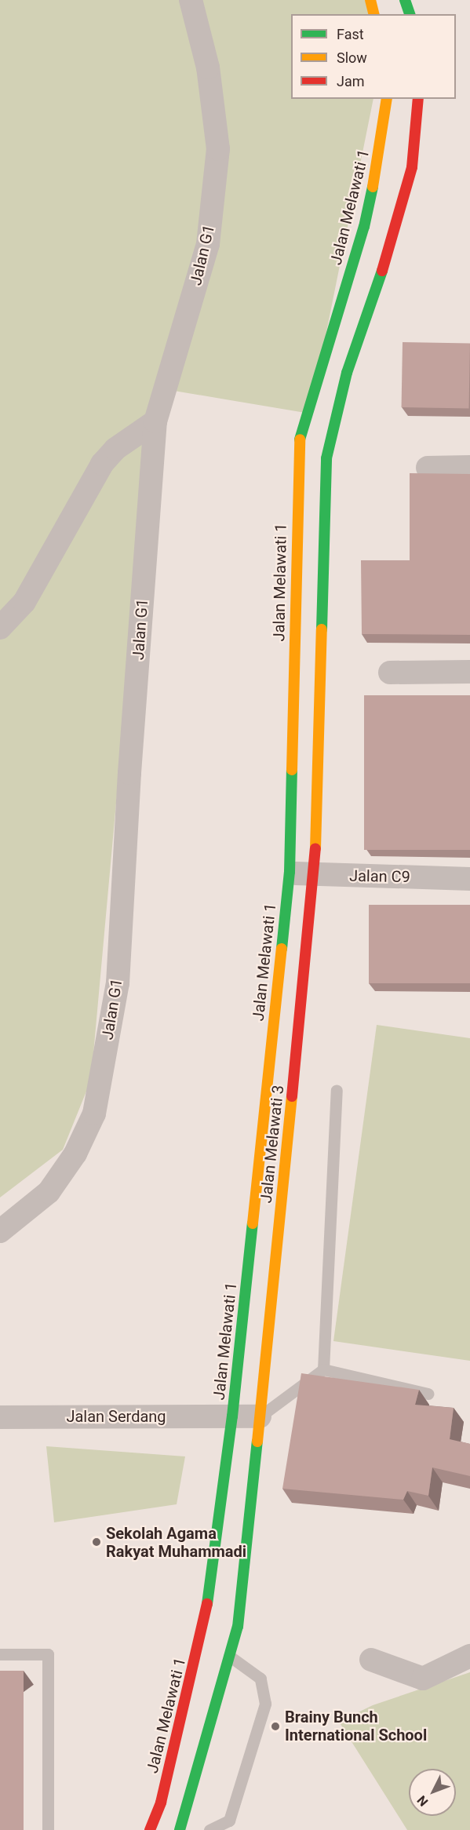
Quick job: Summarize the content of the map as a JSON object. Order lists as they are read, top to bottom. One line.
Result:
{"streets":{"street":["Jalan Melawati 1","Jalan G1","Jalan C9","Jalan Melawati 3","Jalan Serdang"]},"crossings":[["Jalan Melawati 1","Jalan C9"],["Jalan Melawati 1","Jalan Serdang"],["Jalan C9","Jalan Melawati 3"],["Jalan Melawati 3","Jalan Serdang"]],"places":["Sekolah Agama Rakyat Muhammadi","Brainy Bunch International School"],"legend":["Fast","Slow","Jam"],"north":"bottom left"}
